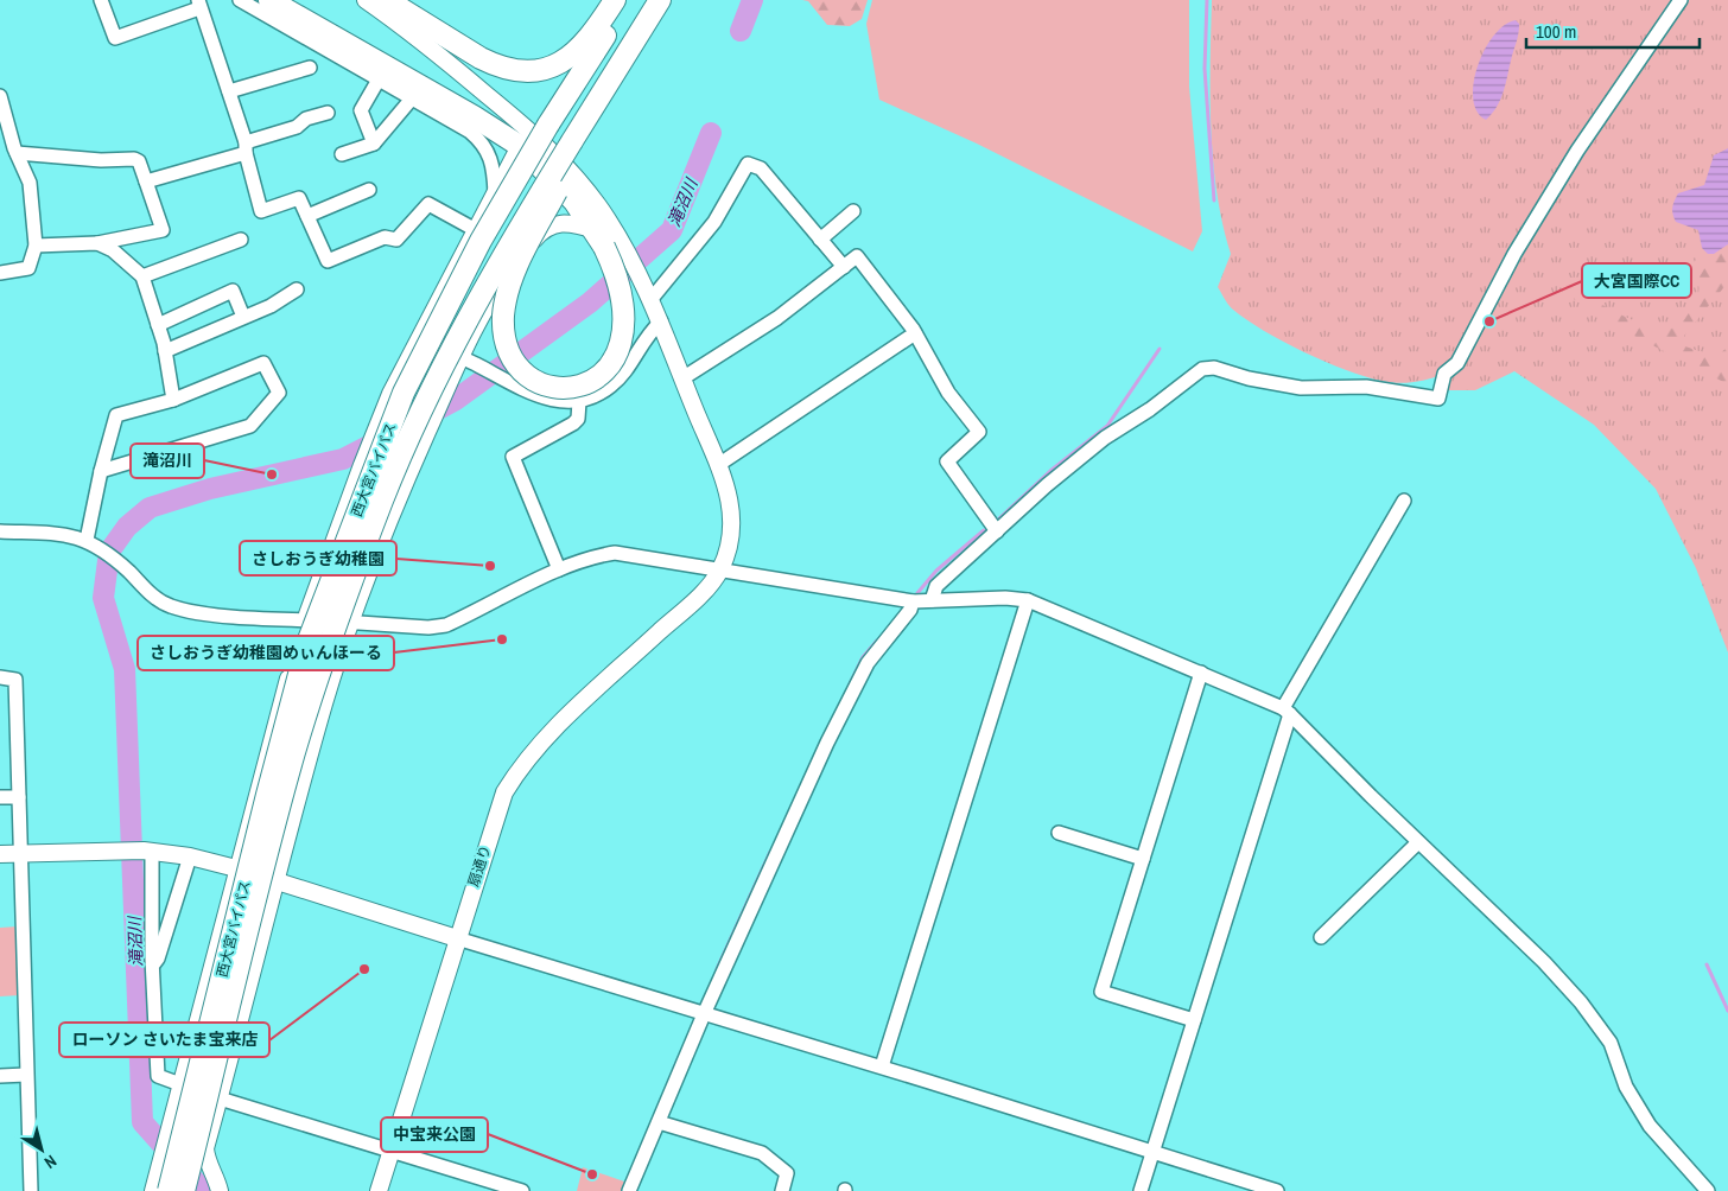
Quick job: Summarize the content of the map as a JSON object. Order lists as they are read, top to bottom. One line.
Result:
{"streets":{"highway":["西大宮バイパス"],"street":["扇通り"]},"water":["滝沼川"],"places":["大宮国際CC","滝沼川","さしおうぎ幼稚園","さしおうぎ幼稚園めぃんほーる","ローソン さいたま宝来店","中宝来公園"],"scale_bar":"100 m","north":"bottom right"}
